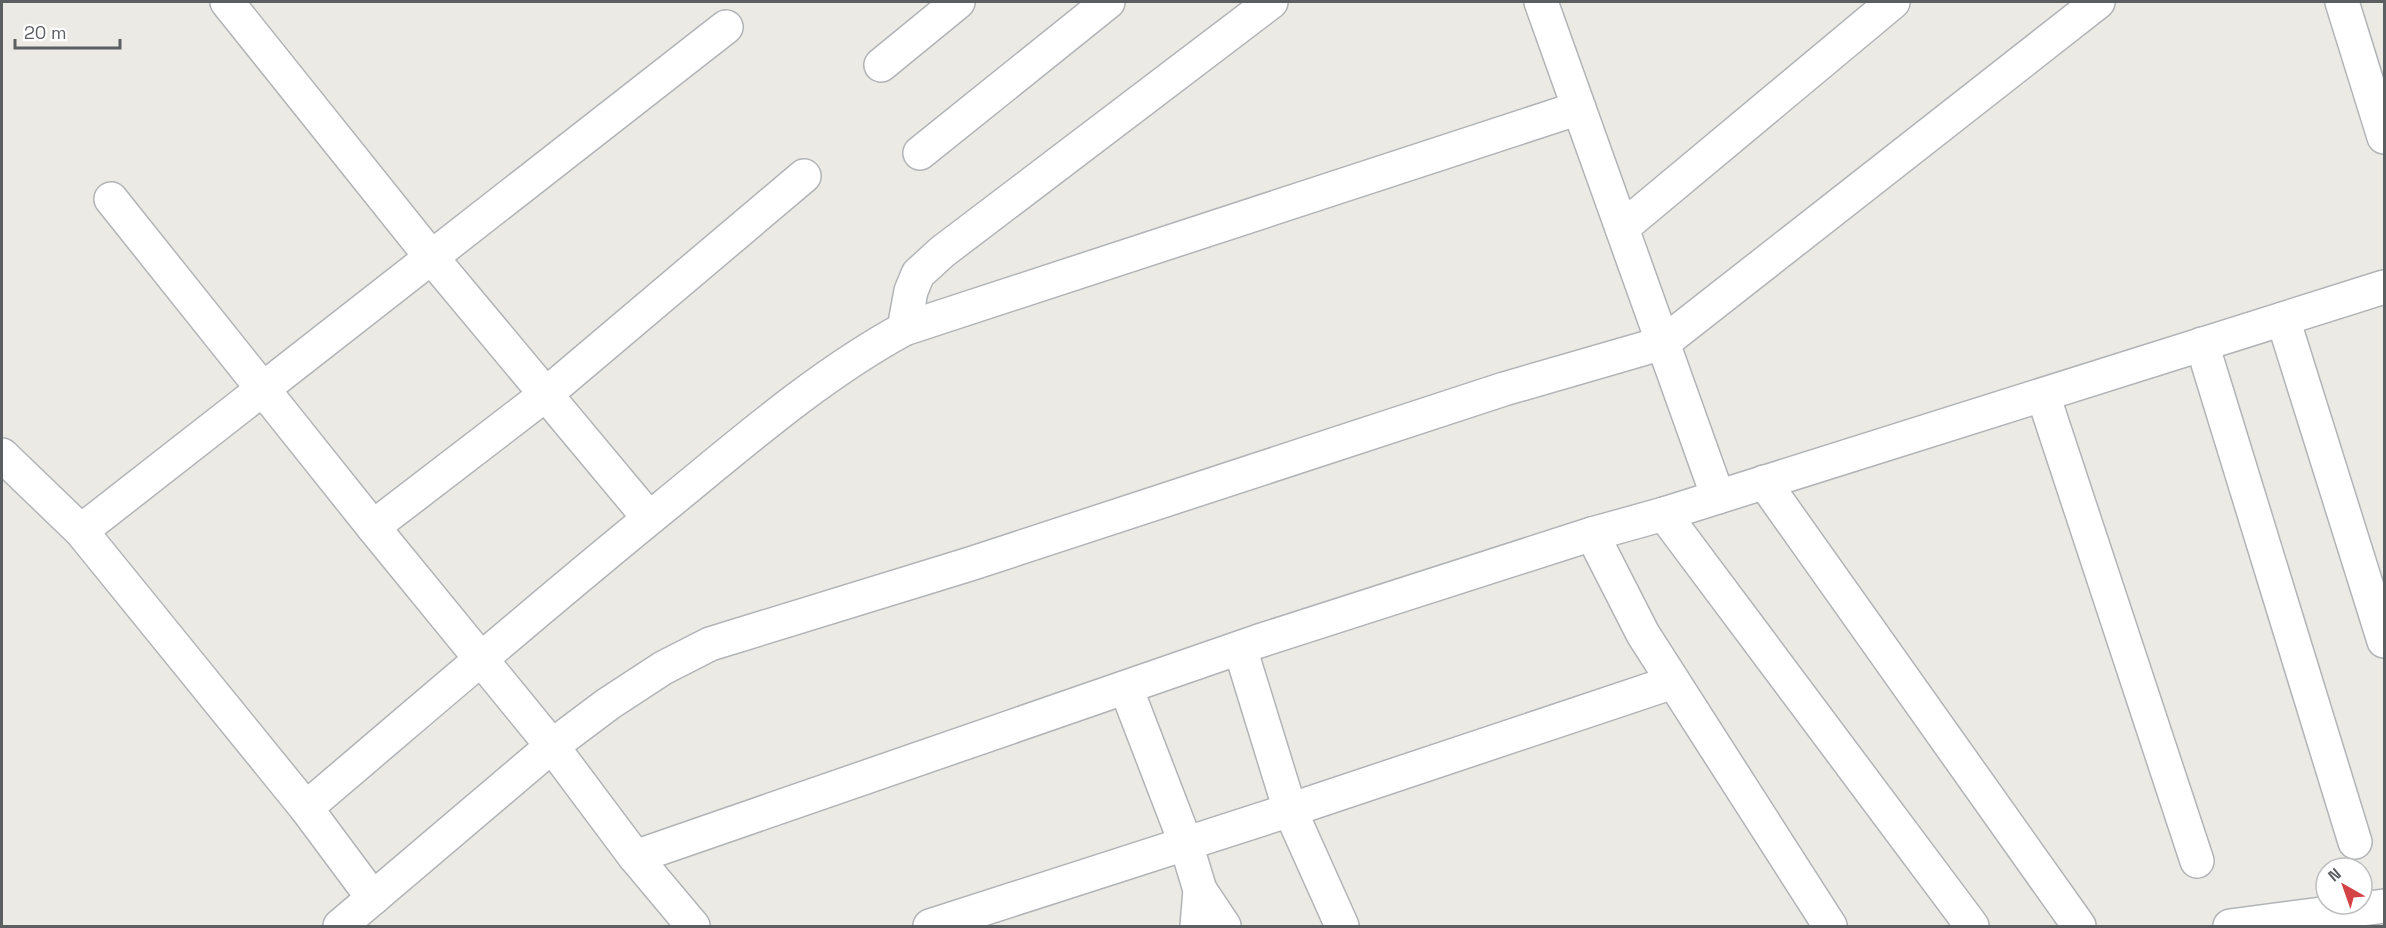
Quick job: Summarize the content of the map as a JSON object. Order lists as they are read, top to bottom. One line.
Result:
{"scale_bar":"20 m","north":"top left"}
